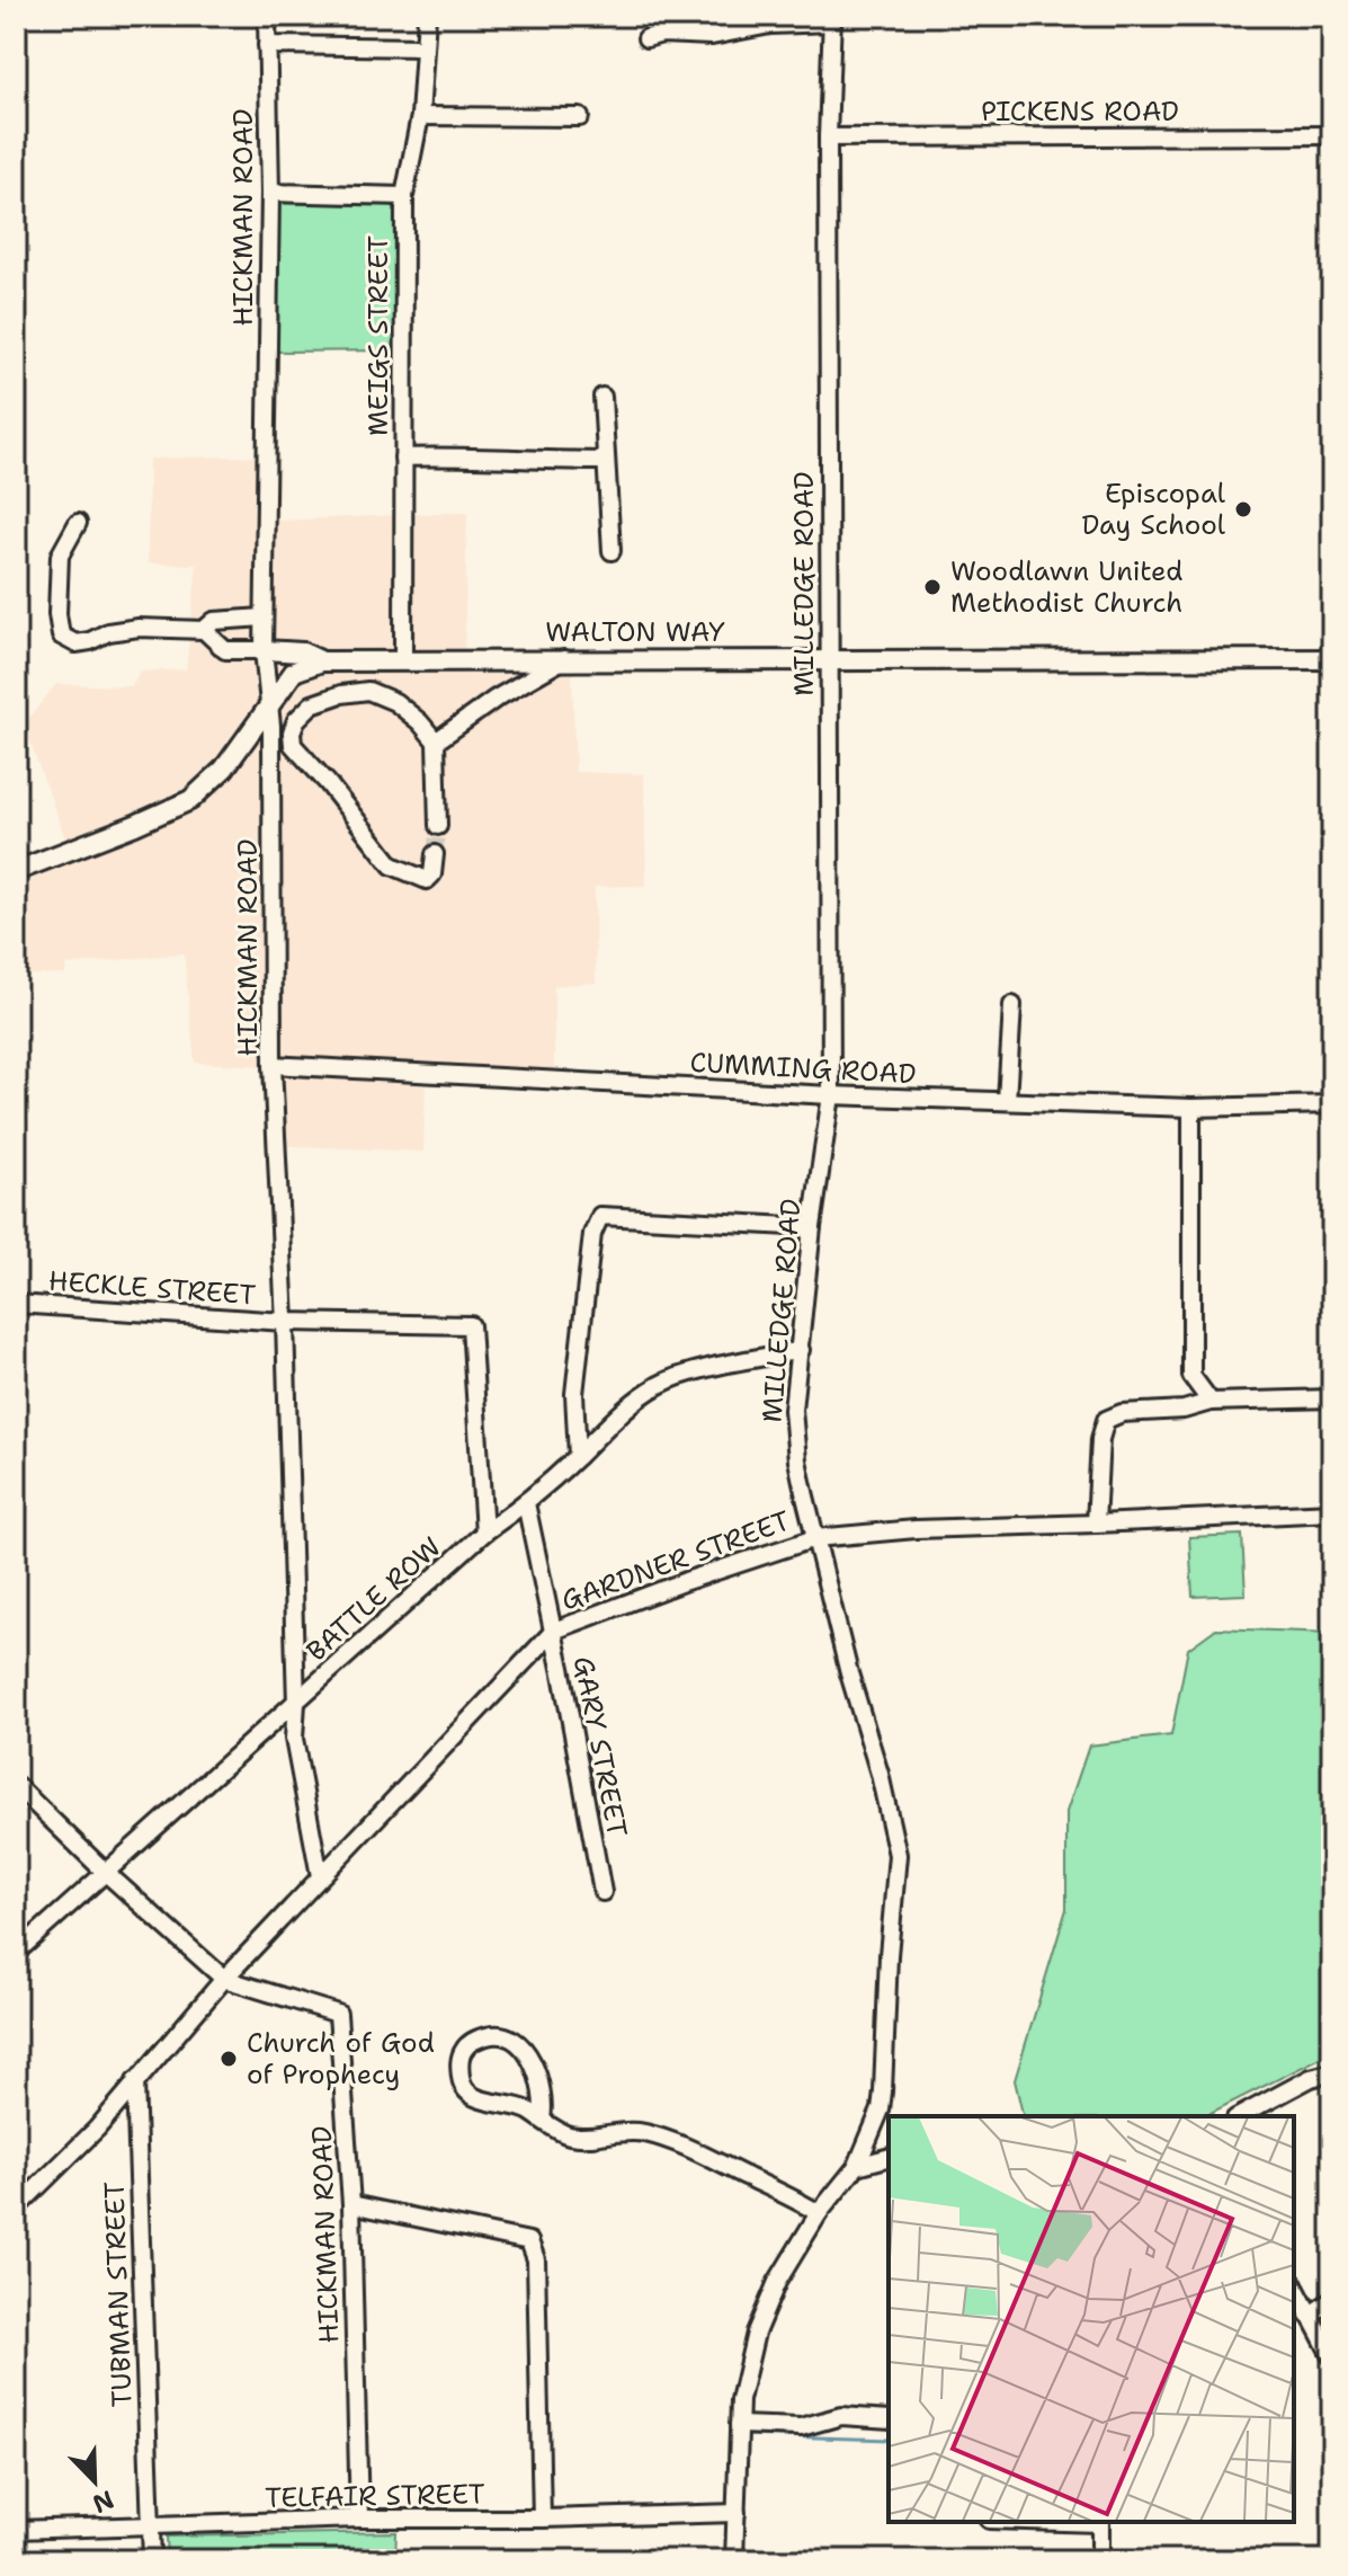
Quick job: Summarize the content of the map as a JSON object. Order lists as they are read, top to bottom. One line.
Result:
{"streets":{"main road":["WALTON WAY"],"street":["PICKENS ROAD","HICKMAN ROAD","MEIGS STREET","MILLEDGE ROAD","CUMMING ROAD","HECKLE STREET","GARDNER STREET","BATTLE ROW","GARY STREET","TUBMAN STREET","TELFAIR STREET"]},"crossings":[["PICKENS ROAD","MILLEDGE ROAD"],["HICKMAN ROAD","WALTON WAY"],["HICKMAN ROAD","CUMMING ROAD"],["HICKMAN ROAD","HECKLE STREET"],["HICKMAN ROAD","GARDNER STREET"],["HICKMAN ROAD","BATTLE ROW"],["HICKMAN ROAD","TELFAIR STREET"],["MEIGS STREET","WALTON WAY"],["MILLEDGE ROAD","WALTON WAY"],["MILLEDGE ROAD","CUMMING ROAD"],["MILLEDGE ROAD","GARDNER STREET"],["MILLEDGE ROAD","BATTLE ROW"],["MILLEDGE ROAD","TELFAIR STREET"],["GARDNER STREET","GARY STREET"],["GARDNER STREET","TUBMAN STREET"],["BATTLE ROW","GARY STREET"],["TUBMAN STREET","TELFAIR STREET"]],"places":["Episcopal Day School","Woodlawn United Methodist Church","Church of God of Prophecy"],"north":"bottom right"}
